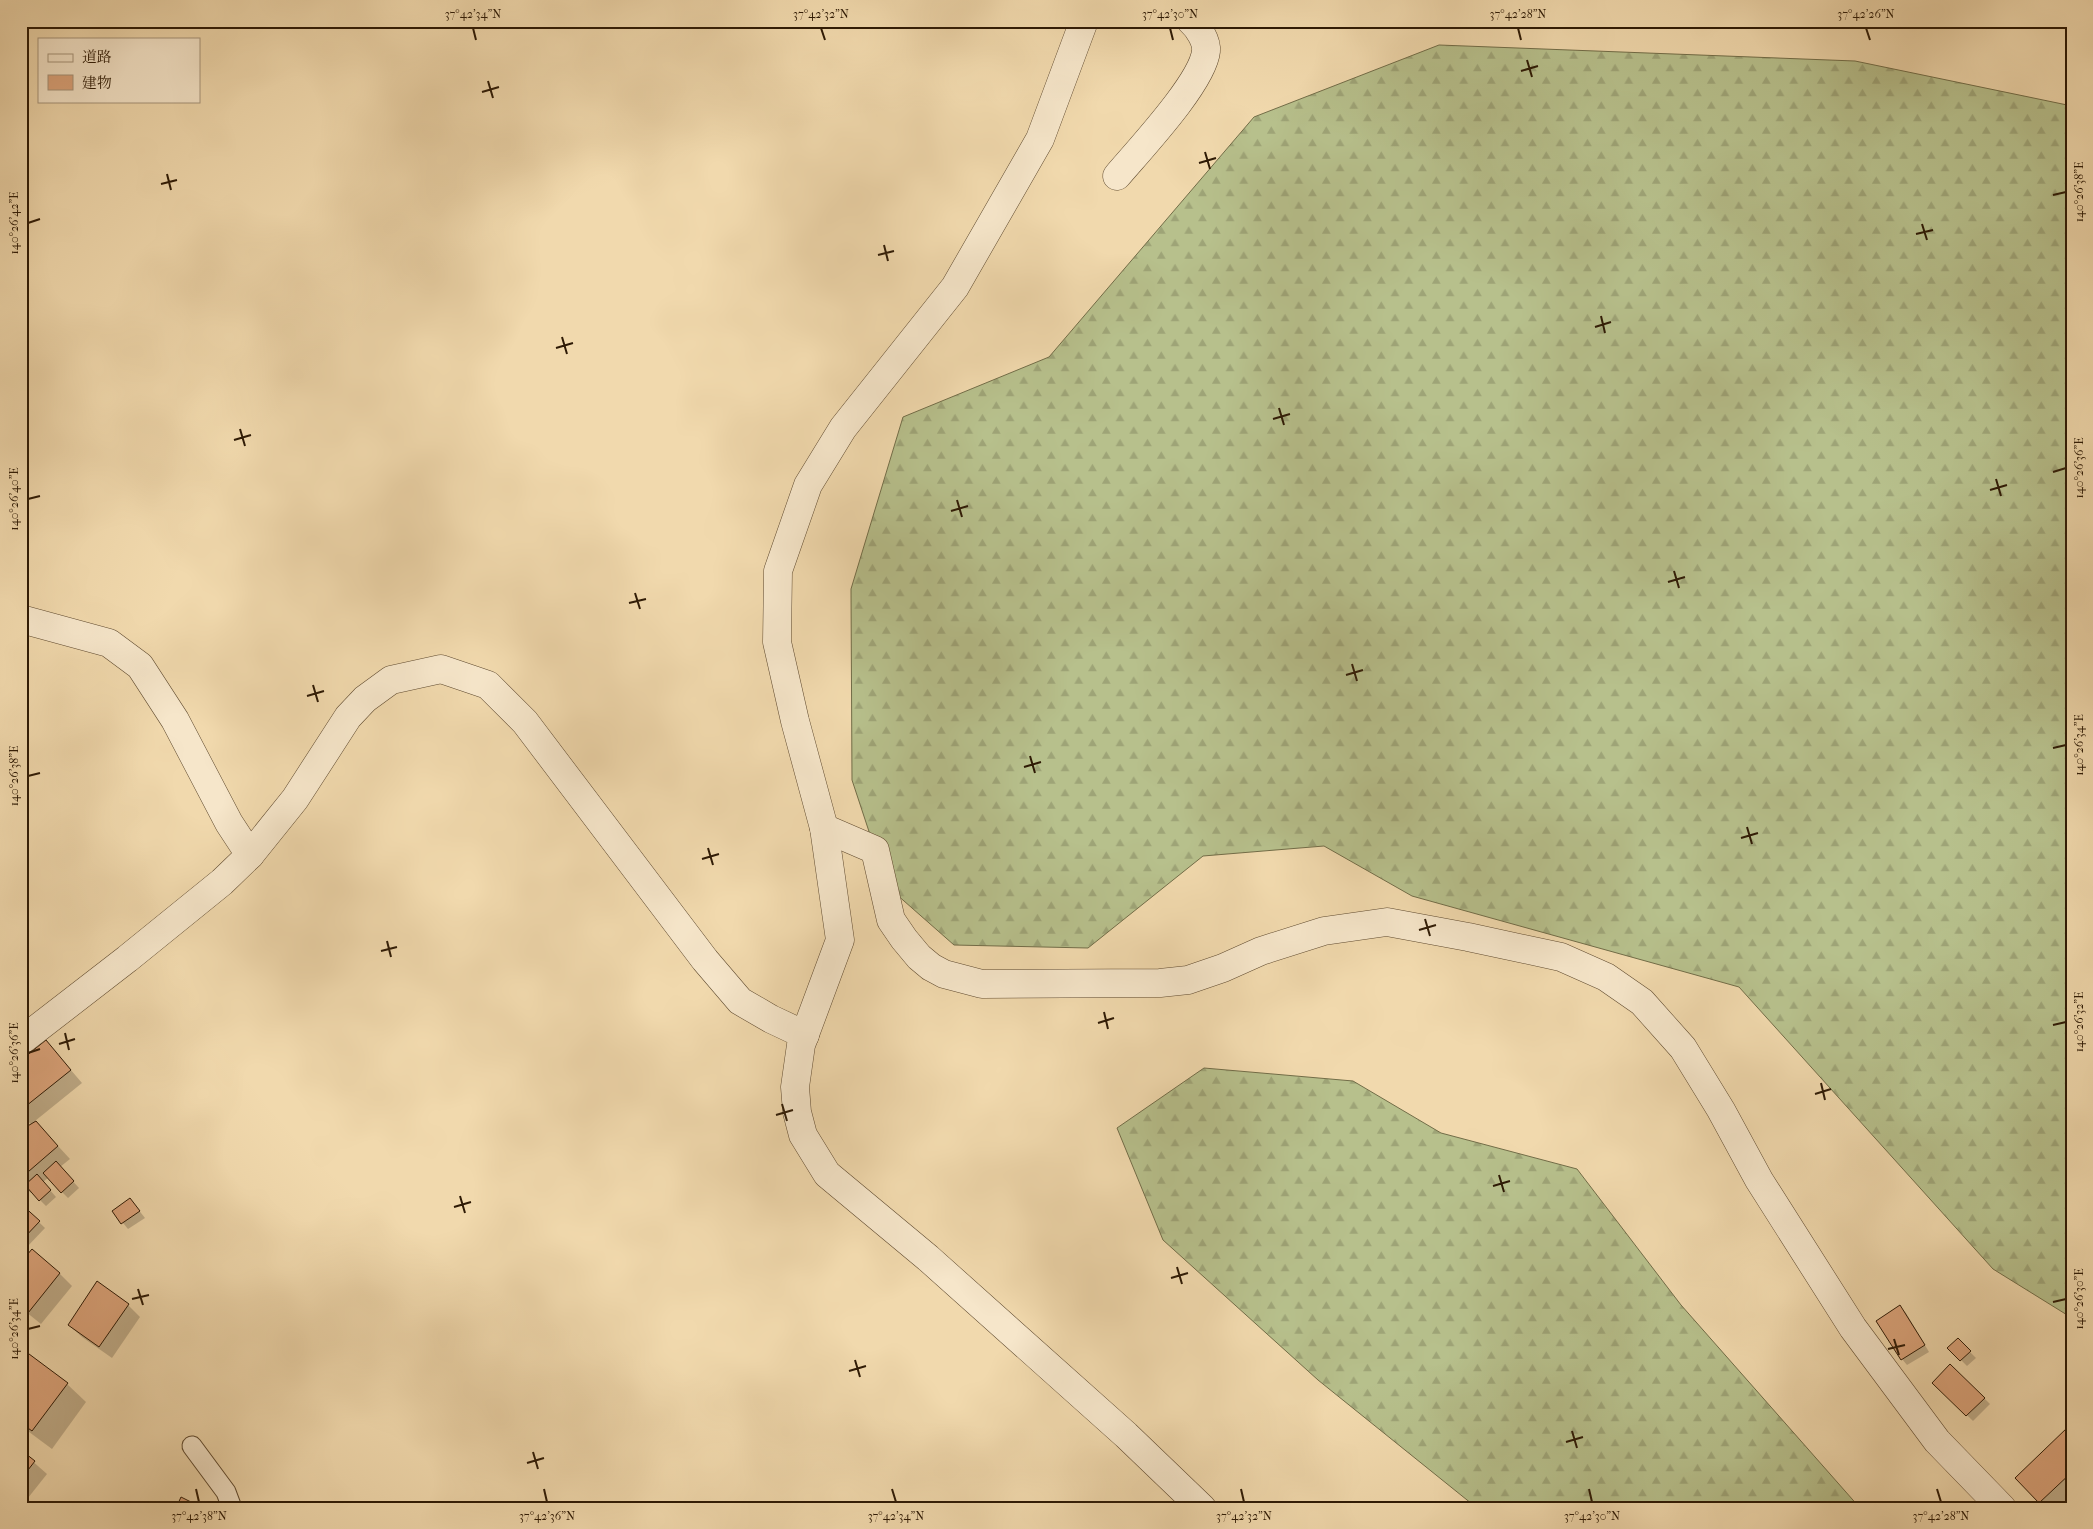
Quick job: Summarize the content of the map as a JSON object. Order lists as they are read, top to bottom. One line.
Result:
{"legend":["道路","建物"],"coordinates":["37°42'34\"N","37°42'32\"N","37°42'30\"N","37°42'28\"N","37°42'26\"N","140°26'38\"E","140°26'42\"E","140°26'36\"E","140°26'40\"E","140°26'34\"E","140°26'32\"E","140°26'30\"E","37°42'38\"N","37°42'36\"N"]}
